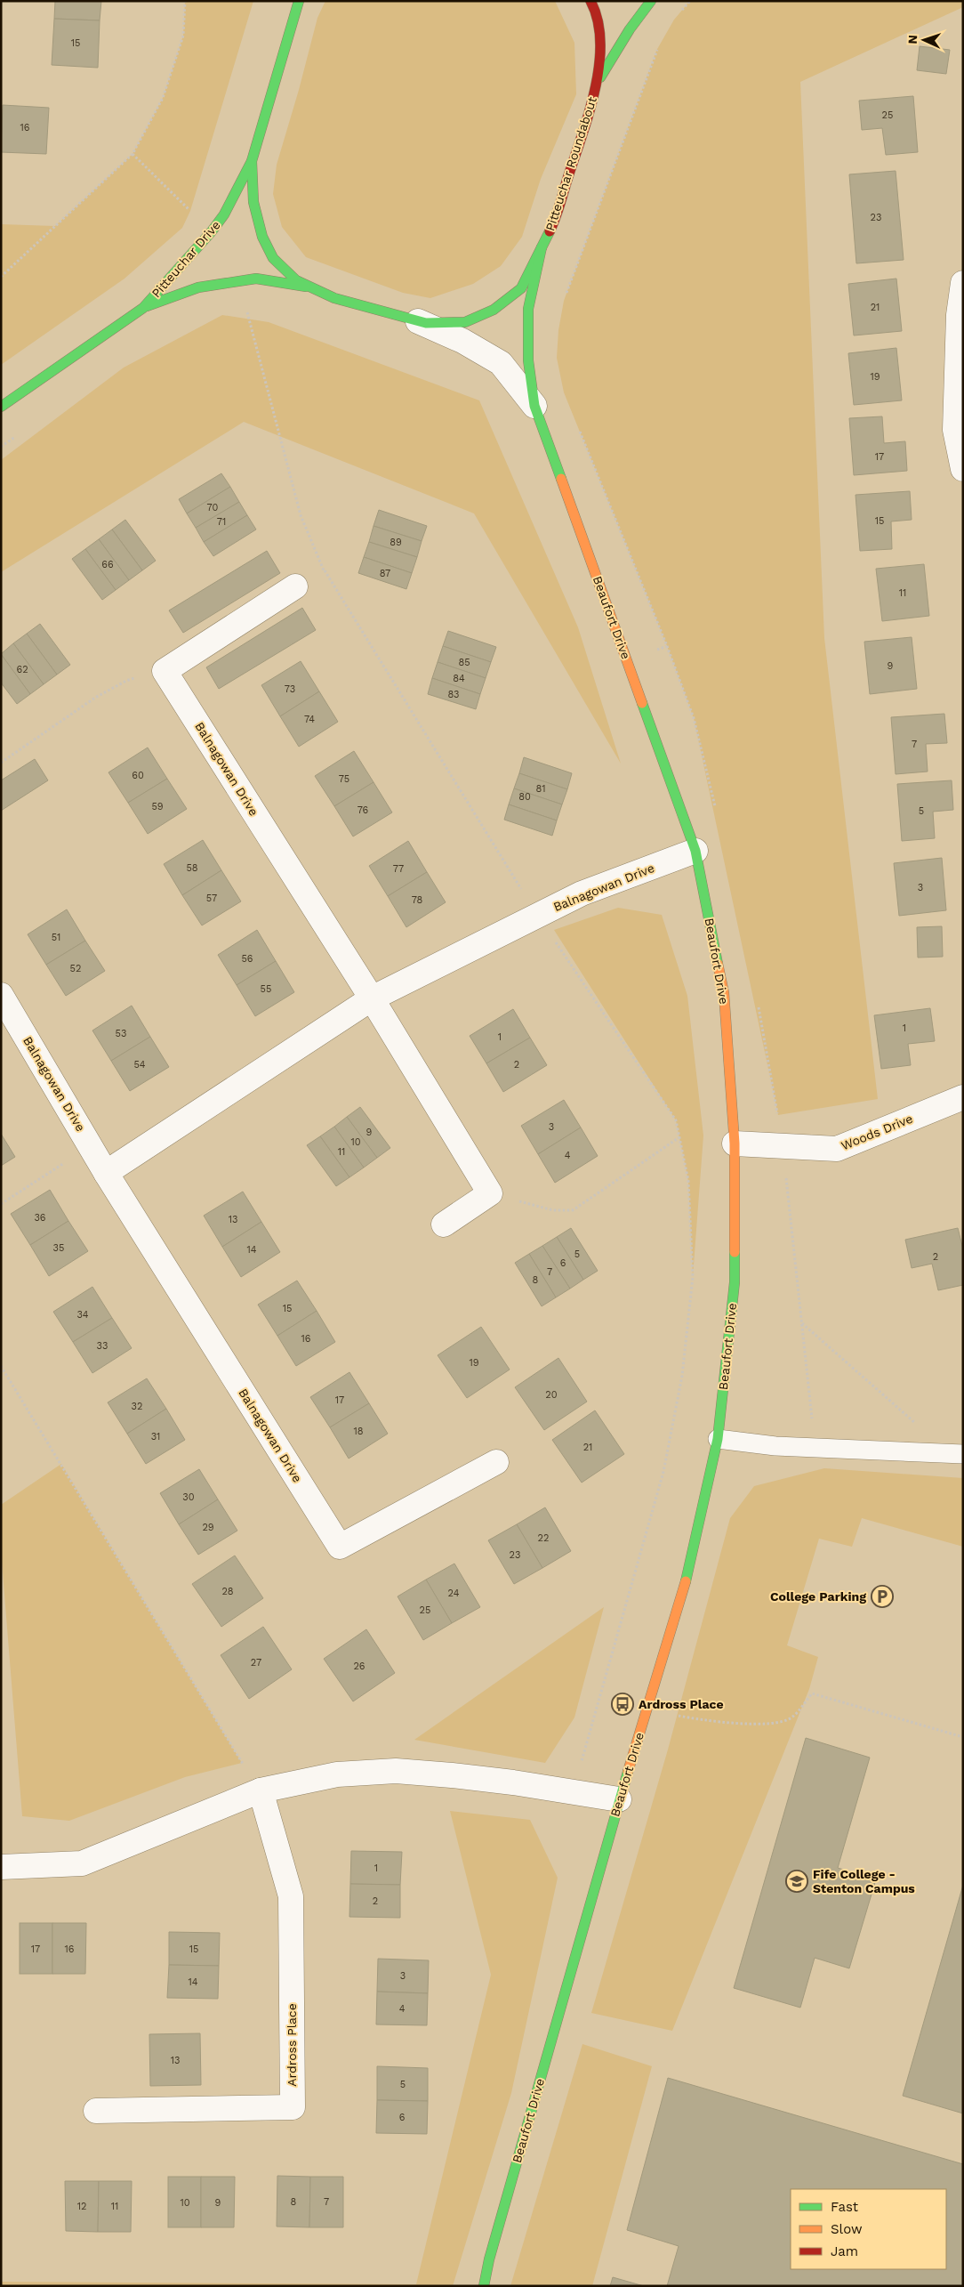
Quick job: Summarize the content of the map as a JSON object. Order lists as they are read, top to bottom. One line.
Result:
{"streets":{"street":["Pitteuchar Roundabout","Pitteuchar Drive","Beaufort Drive","Balnagowan Drive","Woods Drive","Ardross Place"]},"crossings":[["Pitteuchar Roundabout","Pitteuchar Drive"],["Pitteuchar Roundabout","Beaufort Drive"],["Beaufort Drive","Balnagowan Drive"],["Beaufort Drive","Woods Drive"]],"places":{"parking":["College Parking"],"bus stop":["Ardross Place"],"school or university":["Fife College - Stenton Campus"]},"house_numbers":["15","25","16","23","21","19","17","70","15","71","89","66","87","11","85","9","62","84","73","83","74","7","60","75","81","80","59","76","5","58","77","3","57","78","51","56","52","55","1","53","1","54","2","3","9","10","11","4","36","13","35","14","5","2","6","7","8","15","34","16","33","19","20","17","32","18","31","21","30","29","22","23","28","24","25","27","26","1","2","17","16","15","3","14","4","13","5","6","8","7","10","9","12","11"],"legend":["Fast","Slow","Jam"],"north":"left"}
